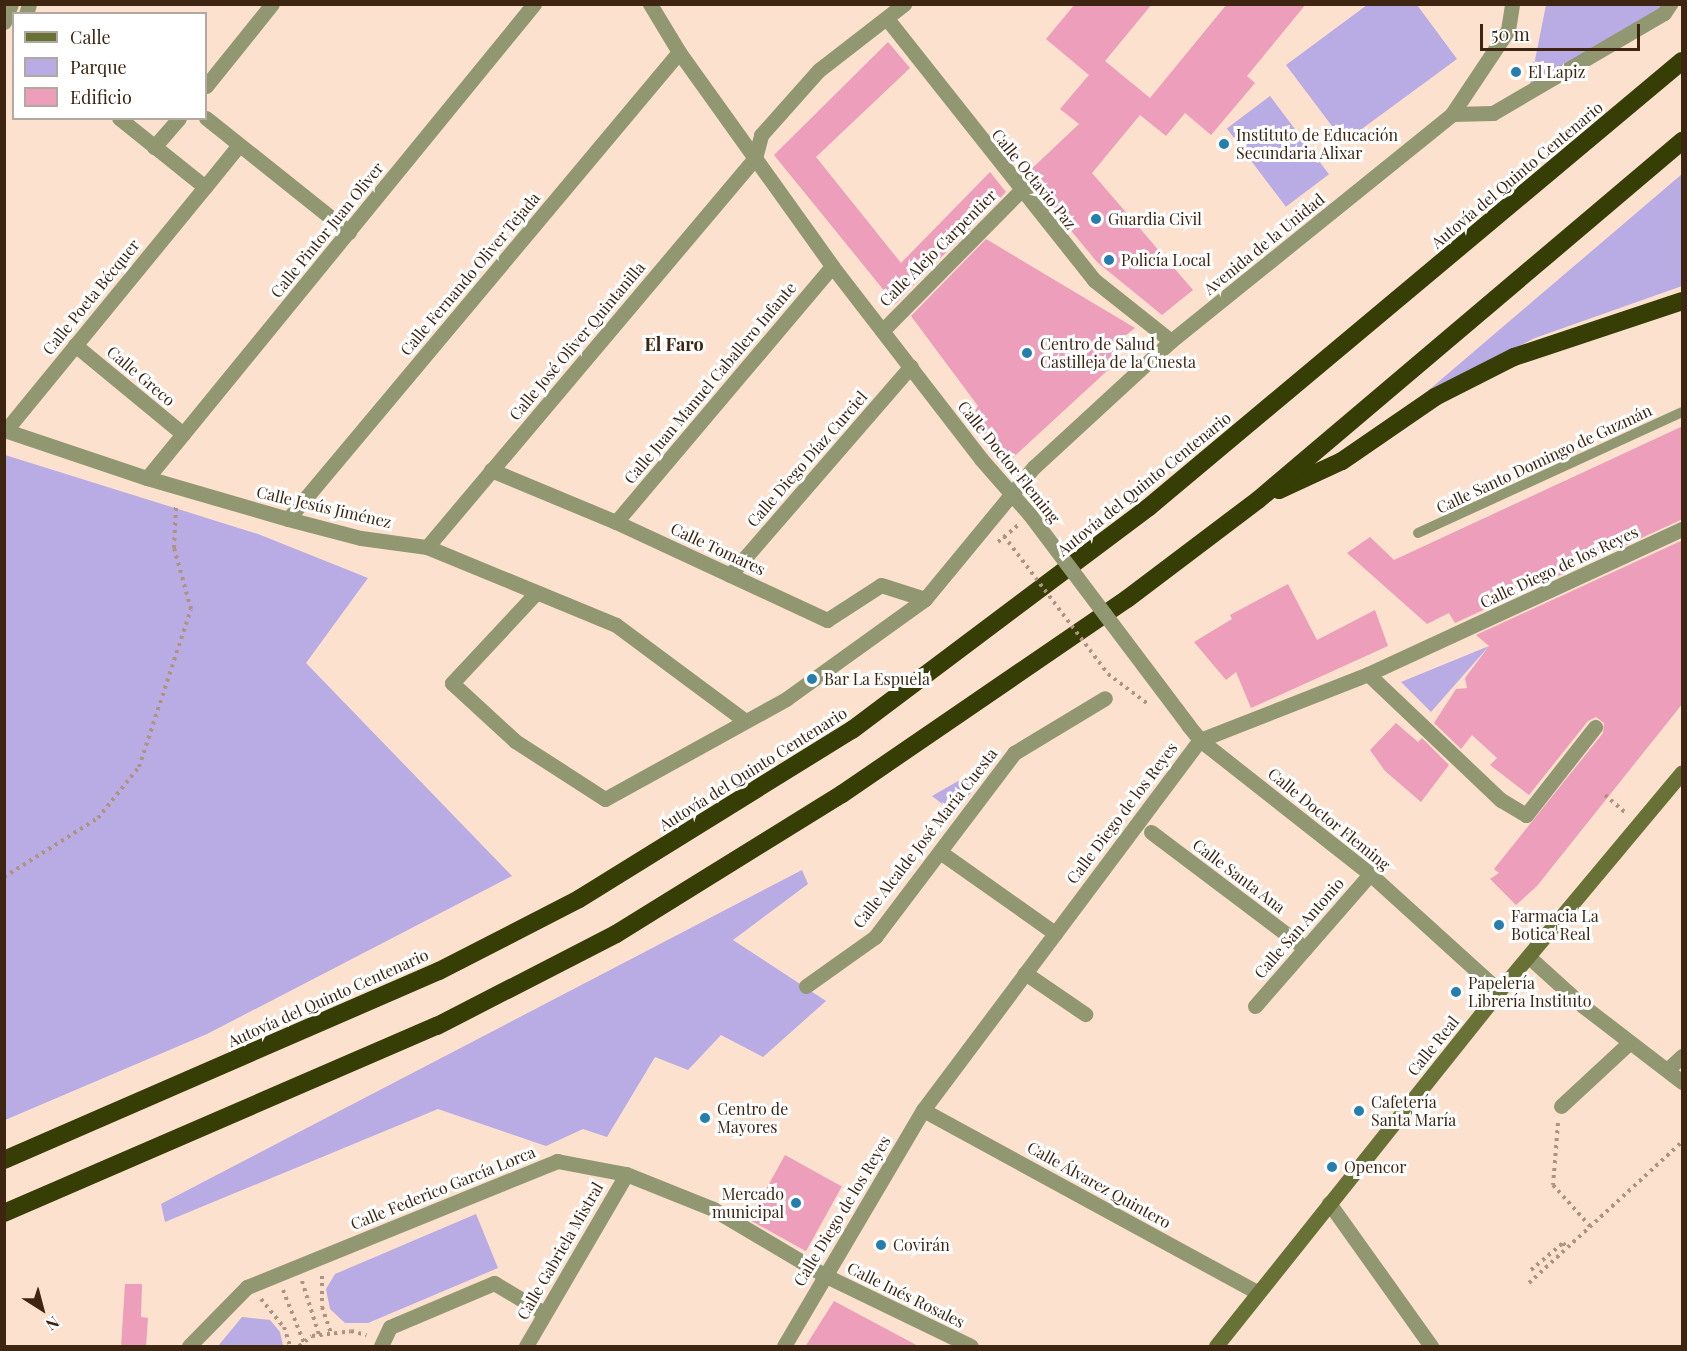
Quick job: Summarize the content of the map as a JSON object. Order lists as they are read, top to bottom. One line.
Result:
{"streets":{"highway":["Autovía del Quinto Centenario"],"main road":["Calle Real"],"street":["Calle Octavio Paz","Calle Pintor Juan Oliver","Avenida de la Unidad","Calle Alejo Carpentier","Calle Fernando Oliver Tejada","Calle Poeta Bécquer","Calle José Oliver Quintanilla","Calle Greco","Calle Juan Manuel Caballero Infante","Calle Diego Díaz Curciel","Calle Doctor Fleming","Calle Jesús Jiménez","Calle Tomares","Calle Diego de los Reyes","Calle Alcalde José María Cuesta","Calle Santa Ana","Calle San Antonio","Calle Álvarez Quintero","Calle Federico García Lorca","Calle Gabriela Mistral","Calle Inés Rosales"],"lane":["Calle Santo Domingo de Guzmán"]},"crossings":[["Calle Octavio Paz","Avenida de la Unidad"],["Calle Octavio Paz","Calle Alejo Carpentier"],["Calle Pintor Juan Oliver","Calle Greco"],["Calle Pintor Juan Oliver","Calle Jesús Jiménez"],["Avenida de la Unidad","Calle Doctor Fleming"],["Avenida de la Unidad","Calle Jesús Jiménez"],["Avenida de la Unidad","Calle Tomares"],["Calle Alejo Carpentier","Calle Doctor Fleming"],["Calle Fernando Oliver Tejada","Calle Doctor Fleming"],["Calle Fernando Oliver Tejada","Calle Jesús Jiménez"],["Calle Poeta Bécquer","Calle Greco"],["Calle Poeta Bécquer","Calle Jesús Jiménez"],["Calle José Oliver Quintanilla","Calle Doctor Fleming"],["Calle José Oliver Quintanilla","Calle Jesús Jiménez"],["Calle José Oliver Quintanilla","Calle Tomares"],["Calle Juan Manuel Caballero Infante","Calle Doctor Fleming"],["Calle Juan Manuel Caballero Infante","Calle Tomares"],["Calle Diego Díaz Curciel","Calle Doctor Fleming"],["Calle Diego Díaz Curciel","Calle Tomares"],["Calle Doctor Fleming","Calle Diego de los Reyes"],["Calle Doctor Fleming","Calle San Antonio"],["Calle Doctor Fleming","Calle Real"],["Calle Diego de los Reyes","Calle Álvarez Quintero"],["Calle Diego de los Reyes","Calle Federico García Lorca"],["Calle Diego de los Reyes","Calle Inés Rosales"],["Calle Santa Ana","Calle San Antonio"],["Calle Real","Calle Álvarez Quintero"],["Calle Federico García Lorca","Calle Gabriela Mistral"],["Calle Federico García Lorca","Calle Inés Rosales"]],"districts":["El Faro"],"places":["El Lapiz","Instituto de Educación Secundaria Alixar","Guardia Civil","Policía Local","Centro de Salud Castilleja de la Cuesta","Bar La Espuela","Farmacia La Botica Real","Papelería Librería Instituto","Cafetería Santa María","Centro de Mayores","Opencor","Mercado municipal","Covirán"],"legend":["Calle","Parque","Edificio"],"scale_bar":"50 m","north":"bottom right"}
